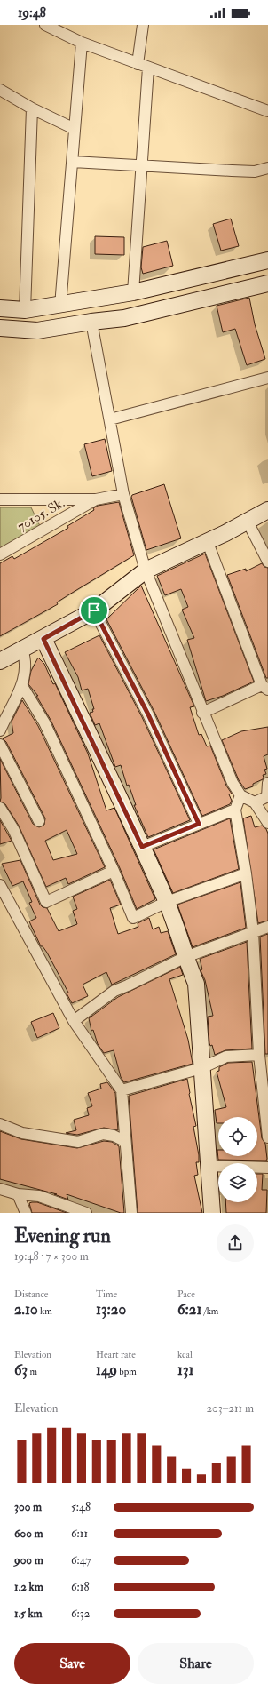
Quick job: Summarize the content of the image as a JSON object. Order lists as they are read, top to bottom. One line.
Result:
{"streets":{"street":["70105. Sk."]},"page":{"status":"19:48","heading":["Evening run","19:48 · 7 × 300 m"],"stats":[["Distance","2.10 km"],["Time","13:20"],["Pace","6:21 /km"],["Elevation","63 m"],["Heart rate","149 bpm"],["kcal","131"]],"chart":["Elevation","203–211 m"],"list":[{"name":"300 m","note":"5:48"},{"name":"600 m","note":"6:11"},{"name":"900 m","note":"6:47"},{"name":"1.2 km","note":"6:18"},{"name":"1.5 km","note":"6:32"}],"buttons":["Save","Share"]}}
